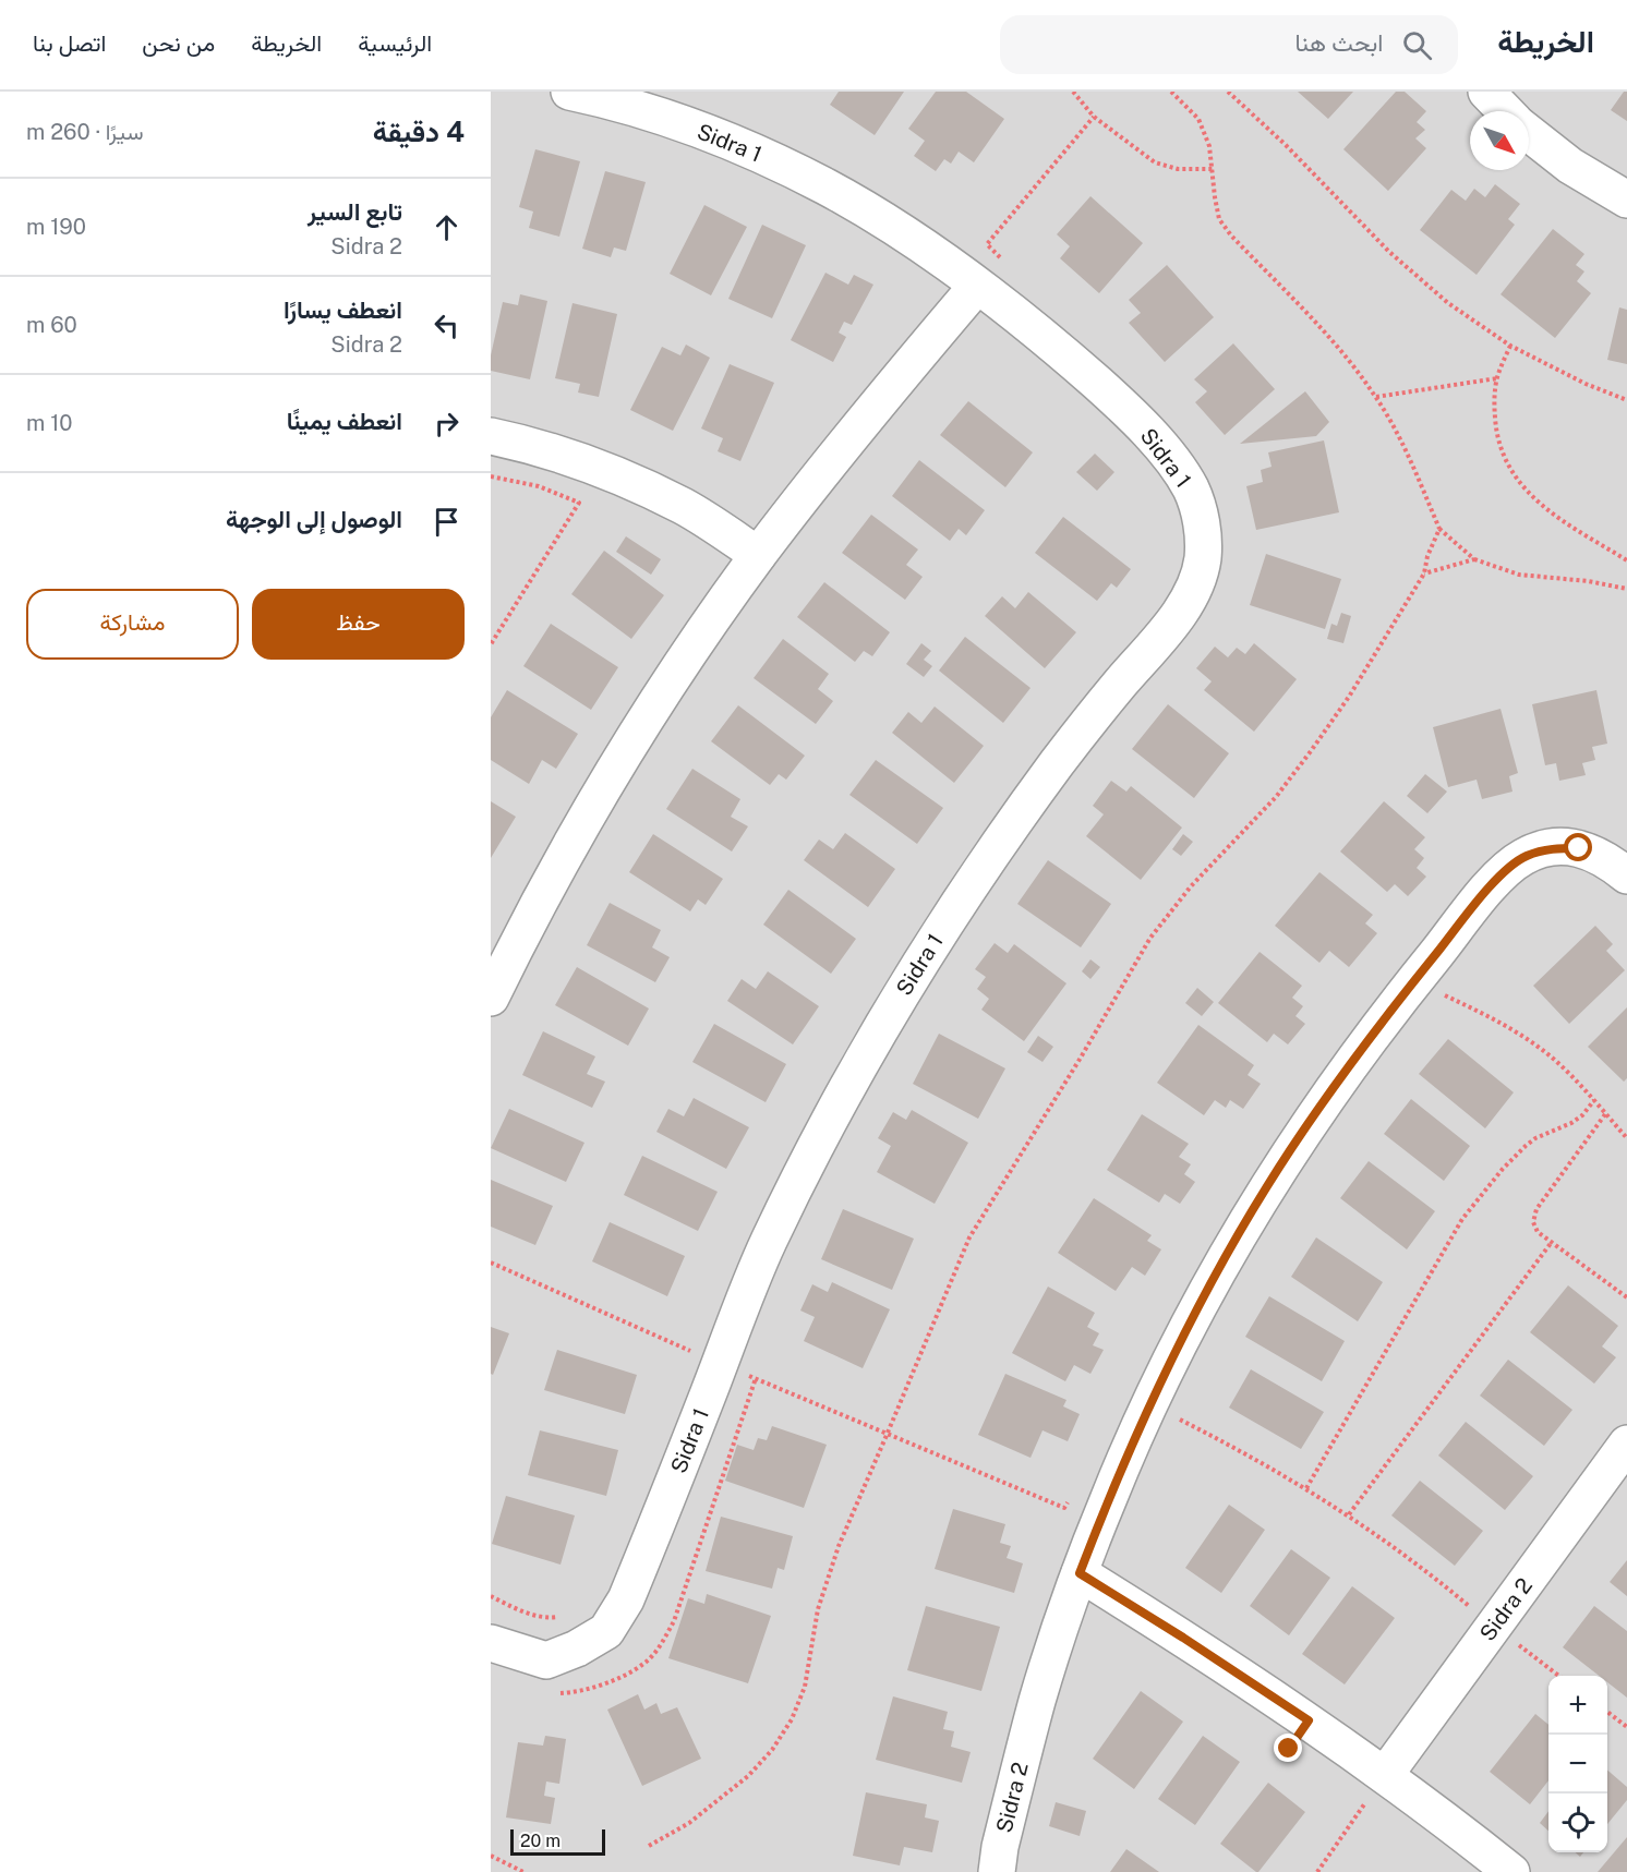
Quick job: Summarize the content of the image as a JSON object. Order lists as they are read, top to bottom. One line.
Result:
{"streets":{"street":["Sidra 1","Sidra 2"]},"scale_bar":"20 m","north":"bottom right","page":{"header":"الخريطة","search":"ابحث هنا","nav":["الرئيسية","الخريطة","من نحن","اتصل بنا"],"heading":["4 دقيقة","سيرًا · 260 m"],"list":[["تابع السير","Sidra 2","190 m"],["انعطف يسارًا","Sidra 2","60 m"],["انعطف يمينًا","10 m"],"الوصول إلى الوجهة"],"buttons":["حفظ","مشاركة"],"map_buttons":["+","−"],"scale":"20 m"}}
